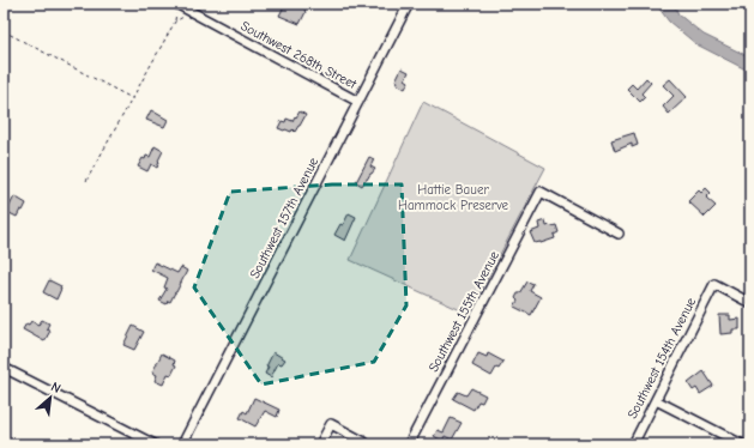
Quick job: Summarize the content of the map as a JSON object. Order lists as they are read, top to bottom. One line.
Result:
{"streets":{"street":["Southwest 268th Street","Southwest 157th Avenue","Southwest 155th Avenue","Southwest 154th Avenue"]},"crossings":[["Southwest 268th Street","Southwest 157th Avenue"]],"parks":["Hattie Bauer Hammock Preserve"],"north":"top right"}
